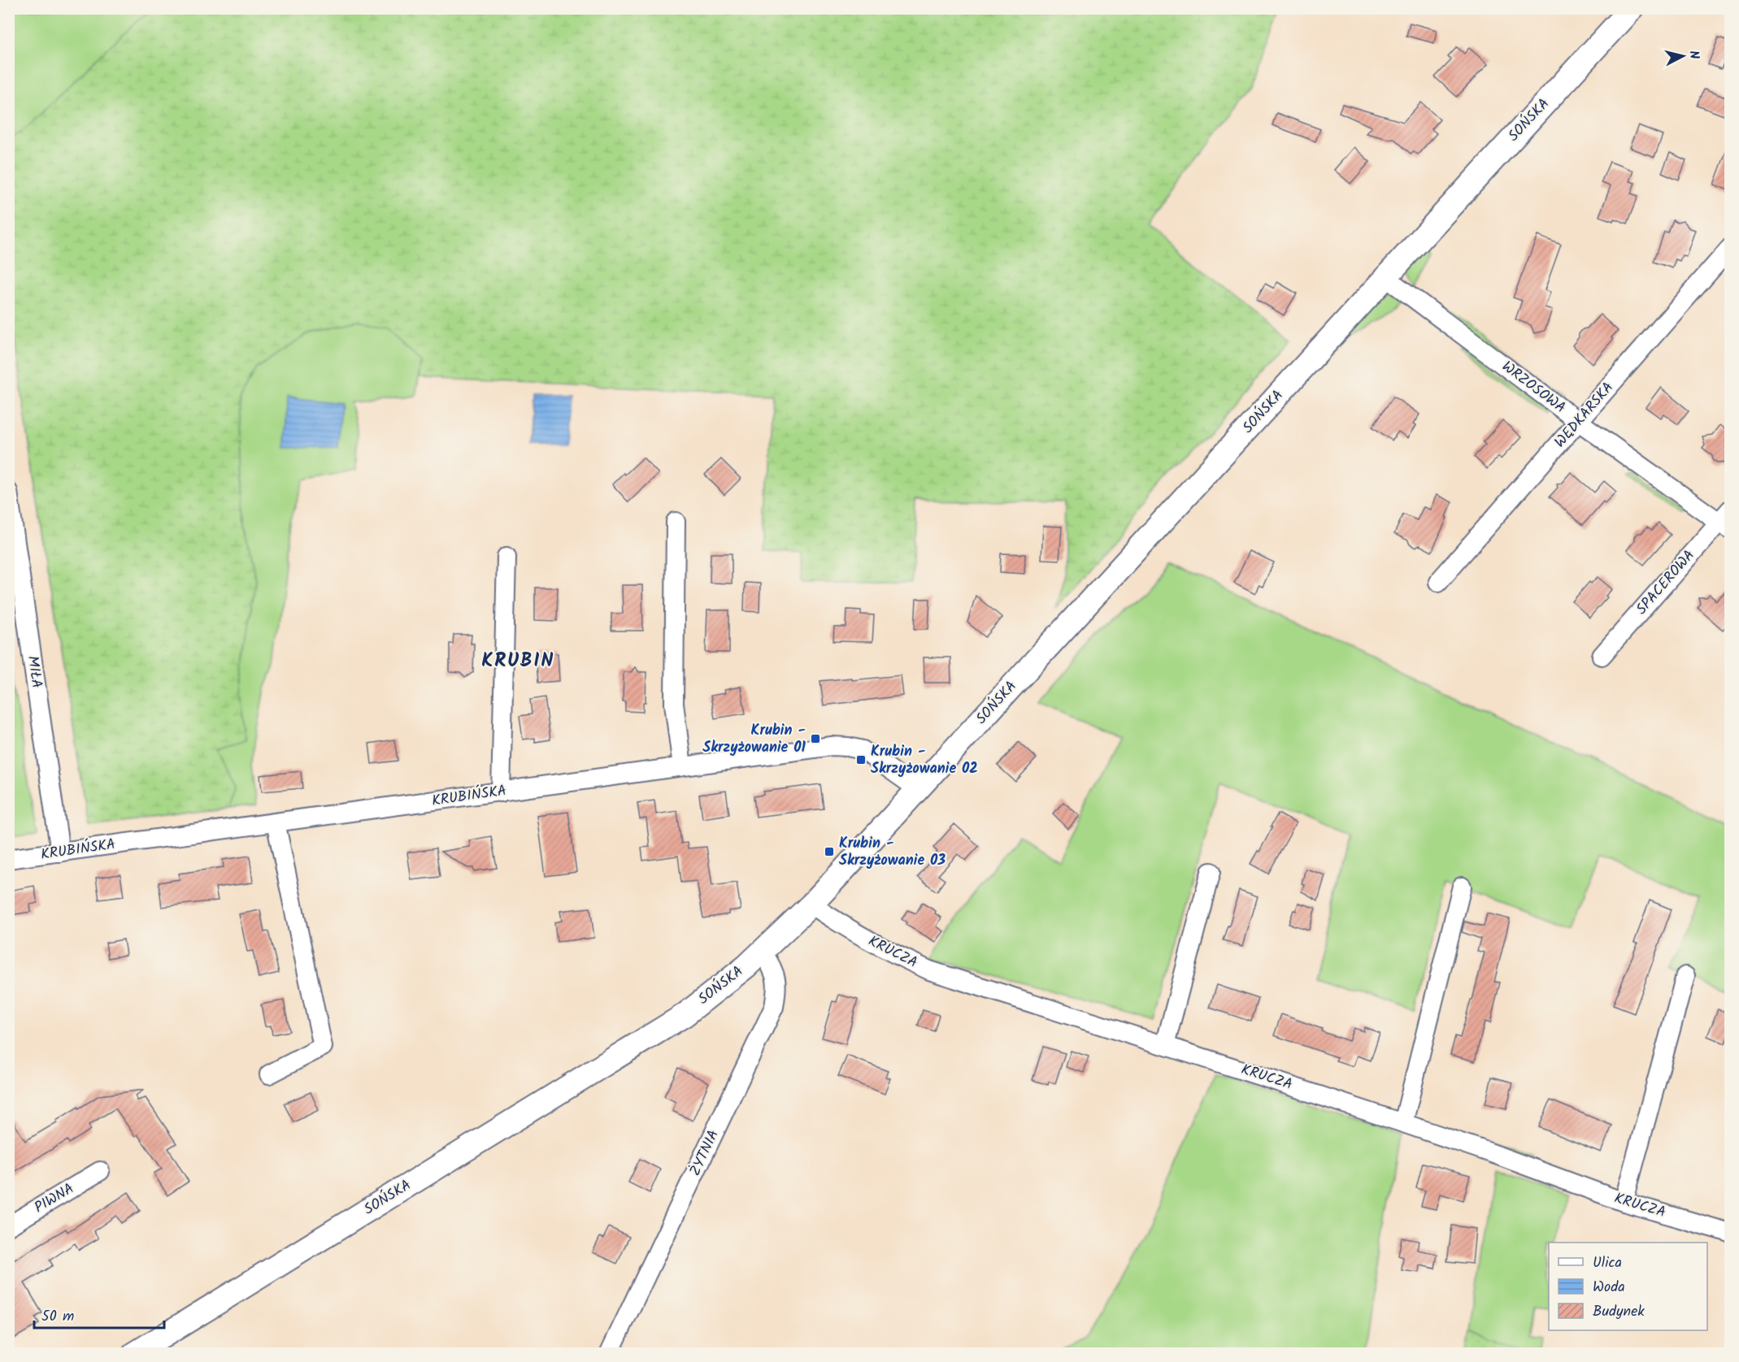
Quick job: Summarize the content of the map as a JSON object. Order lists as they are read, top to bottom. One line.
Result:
{"streets":{"street":["SOŃSKA","WRZOSOWA","WĘDKARSKA","SPACEROWA","MIŁA","KRUBIŃSKA","KRUCZA","ŻYTNIA","PIWNA"]},"crossings":[["SOŃSKA","WRZOSOWA"],["SOŃSKA","KRUBIŃSKA"],["SOŃSKA","KRUCZA"],["SOŃSKA","ŻYTNIA"],["WRZOSOWA","WĘDKARSKA"],["WRZOSOWA","SPACEROWA"],["MIŁA","KRUBIŃSKA"]],"districts":["KRUBIN"],"places":{"transit":["Krubin - Skrzyżowanie 01","Krubin - Skrzyżowanie 02","Krubin - Skrzyżowanie 03"]},"legend":["Ulica","Woda","Budynek"],"scale_bar":"50 m","north":"right"}
